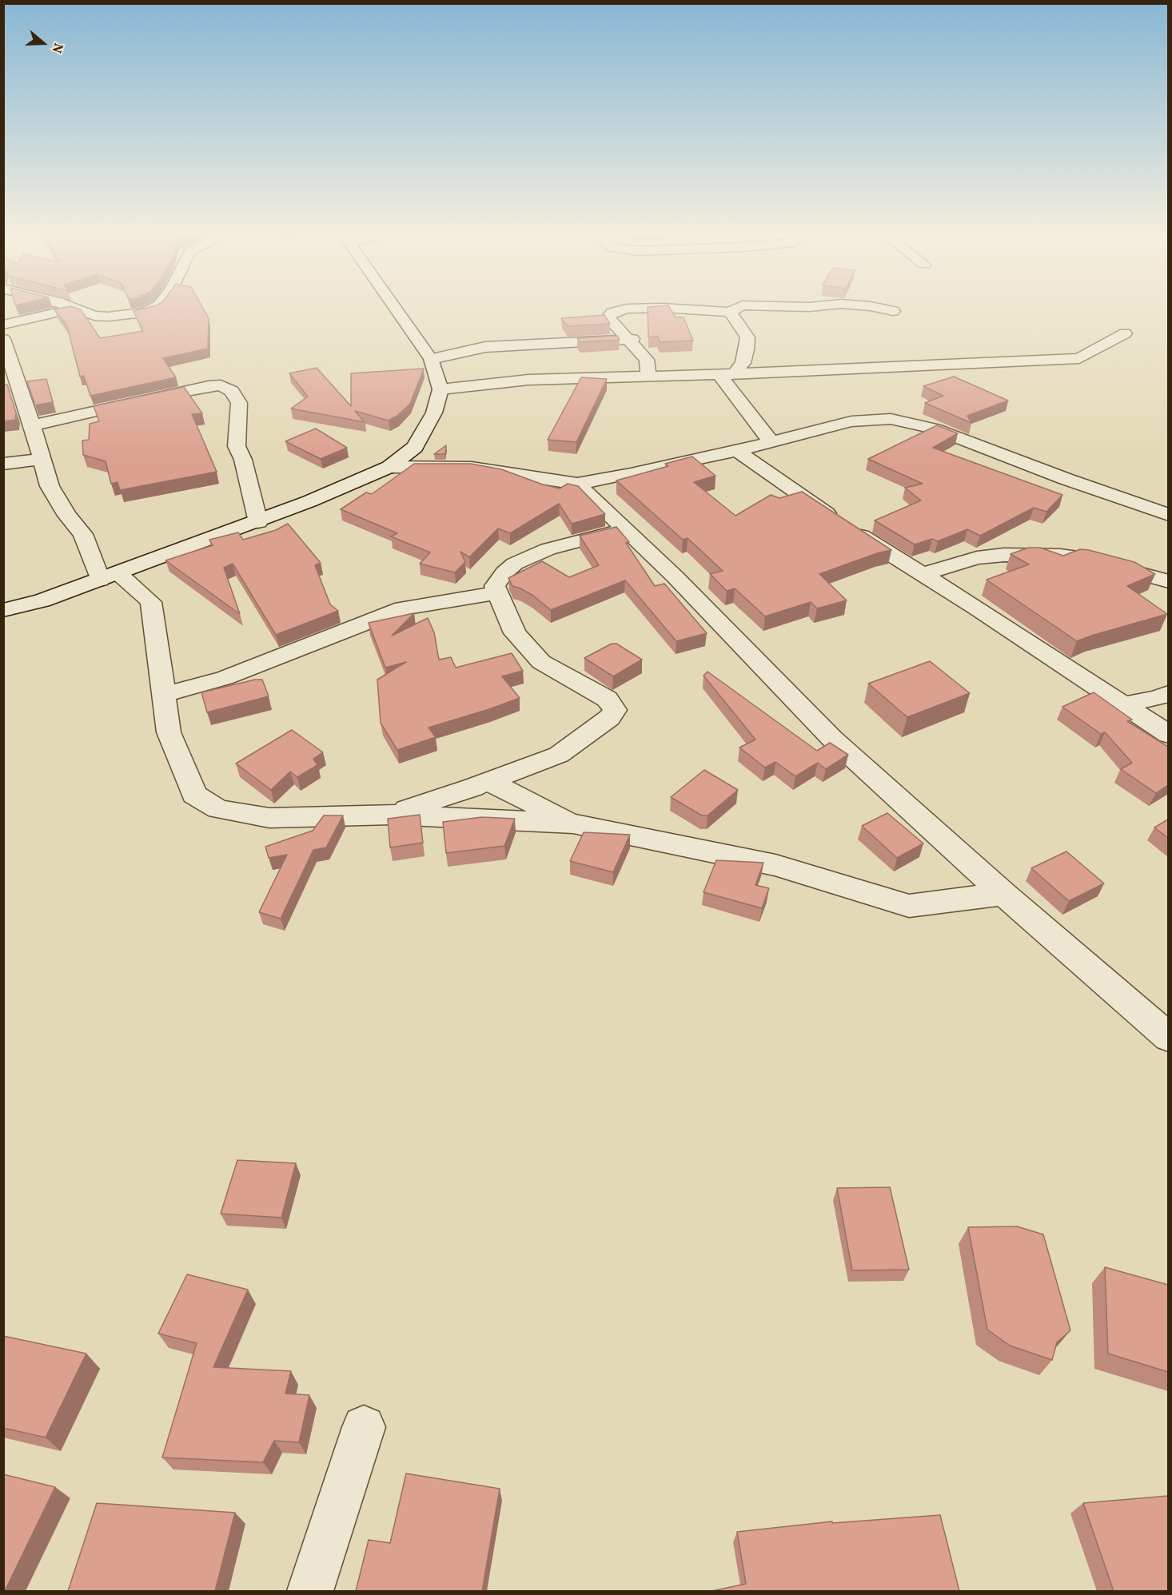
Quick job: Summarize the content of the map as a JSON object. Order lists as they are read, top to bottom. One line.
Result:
{"north":"right"}
